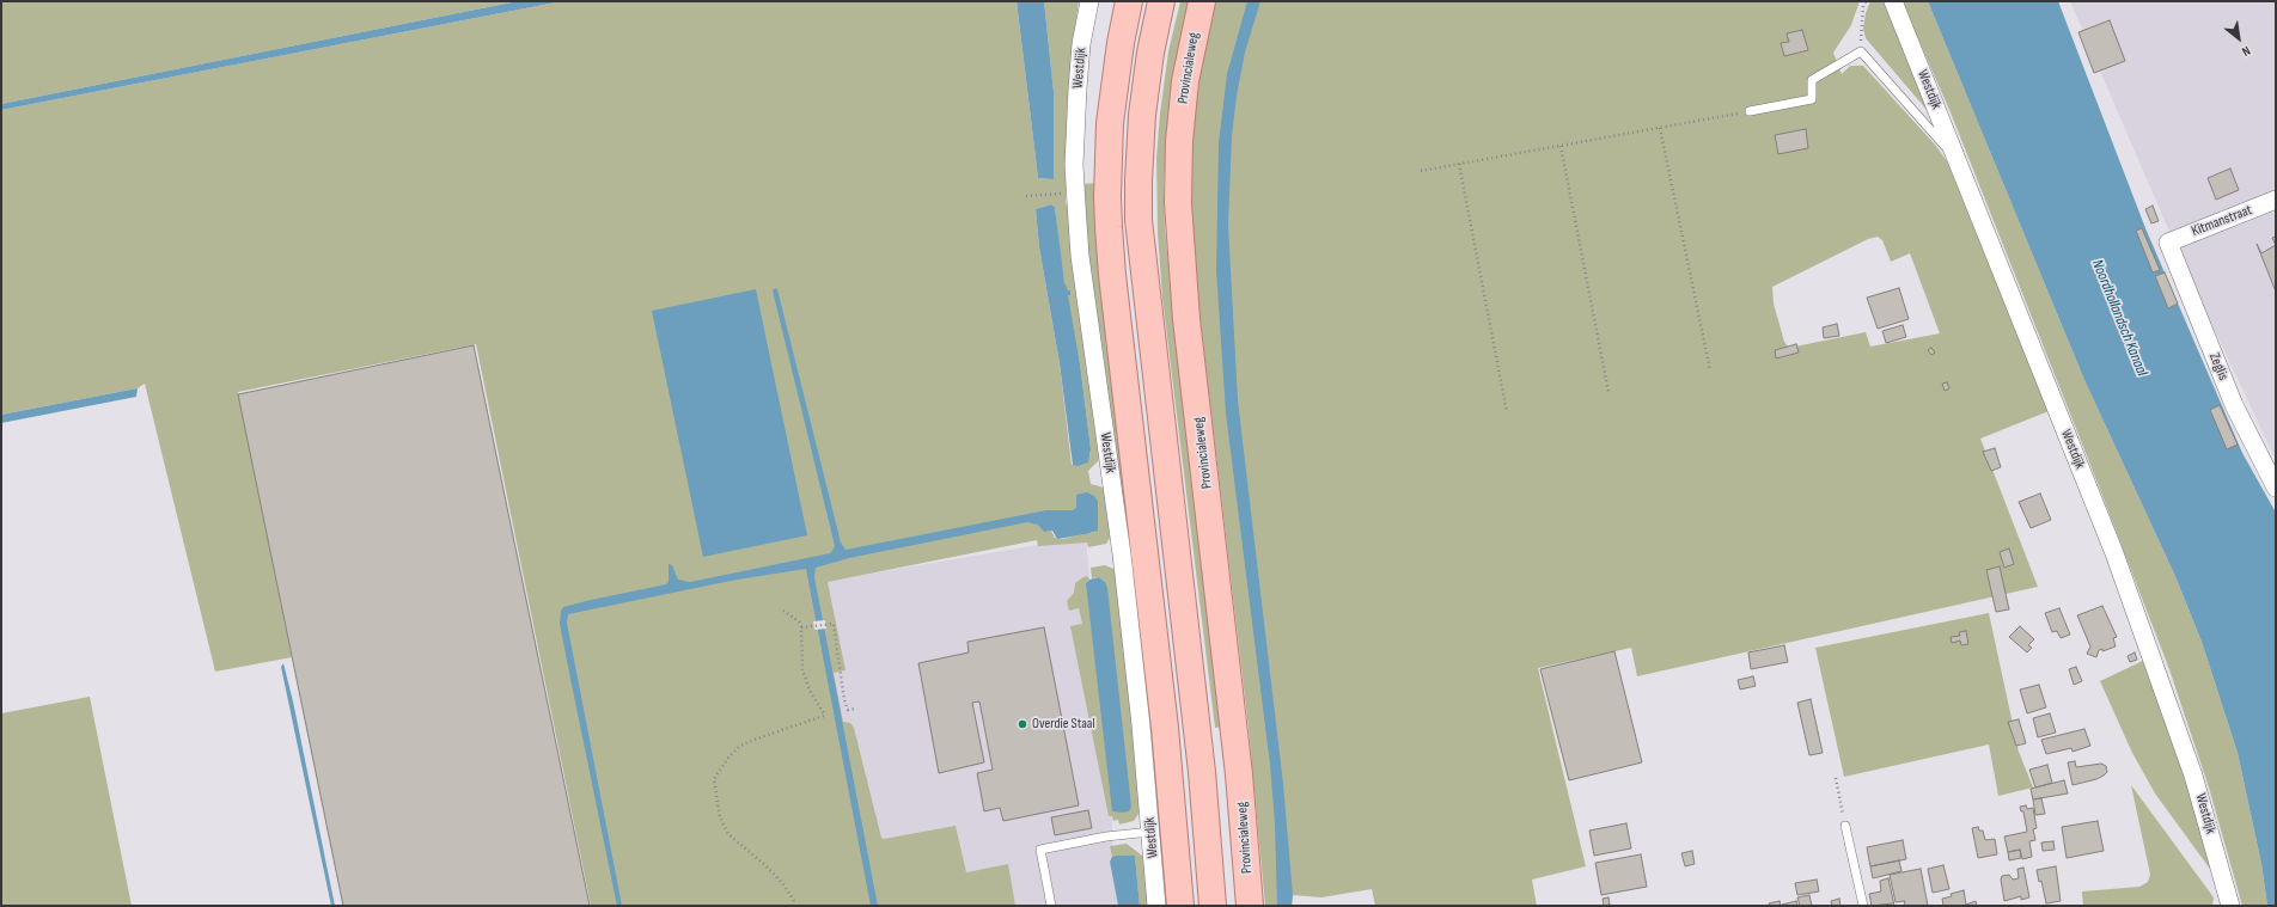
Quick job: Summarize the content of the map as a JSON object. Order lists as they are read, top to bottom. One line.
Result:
{"streets":{"main road":["Westdijk","Provincialeweg"],"street":["Kitmanstraat","Zeglis"]},"crossings":[["Kitmanstraat","Zeglis"]],"water":["Noordhollandsch Kanaal"],"places":["Overdie Staal"],"north":"bottom right"}
